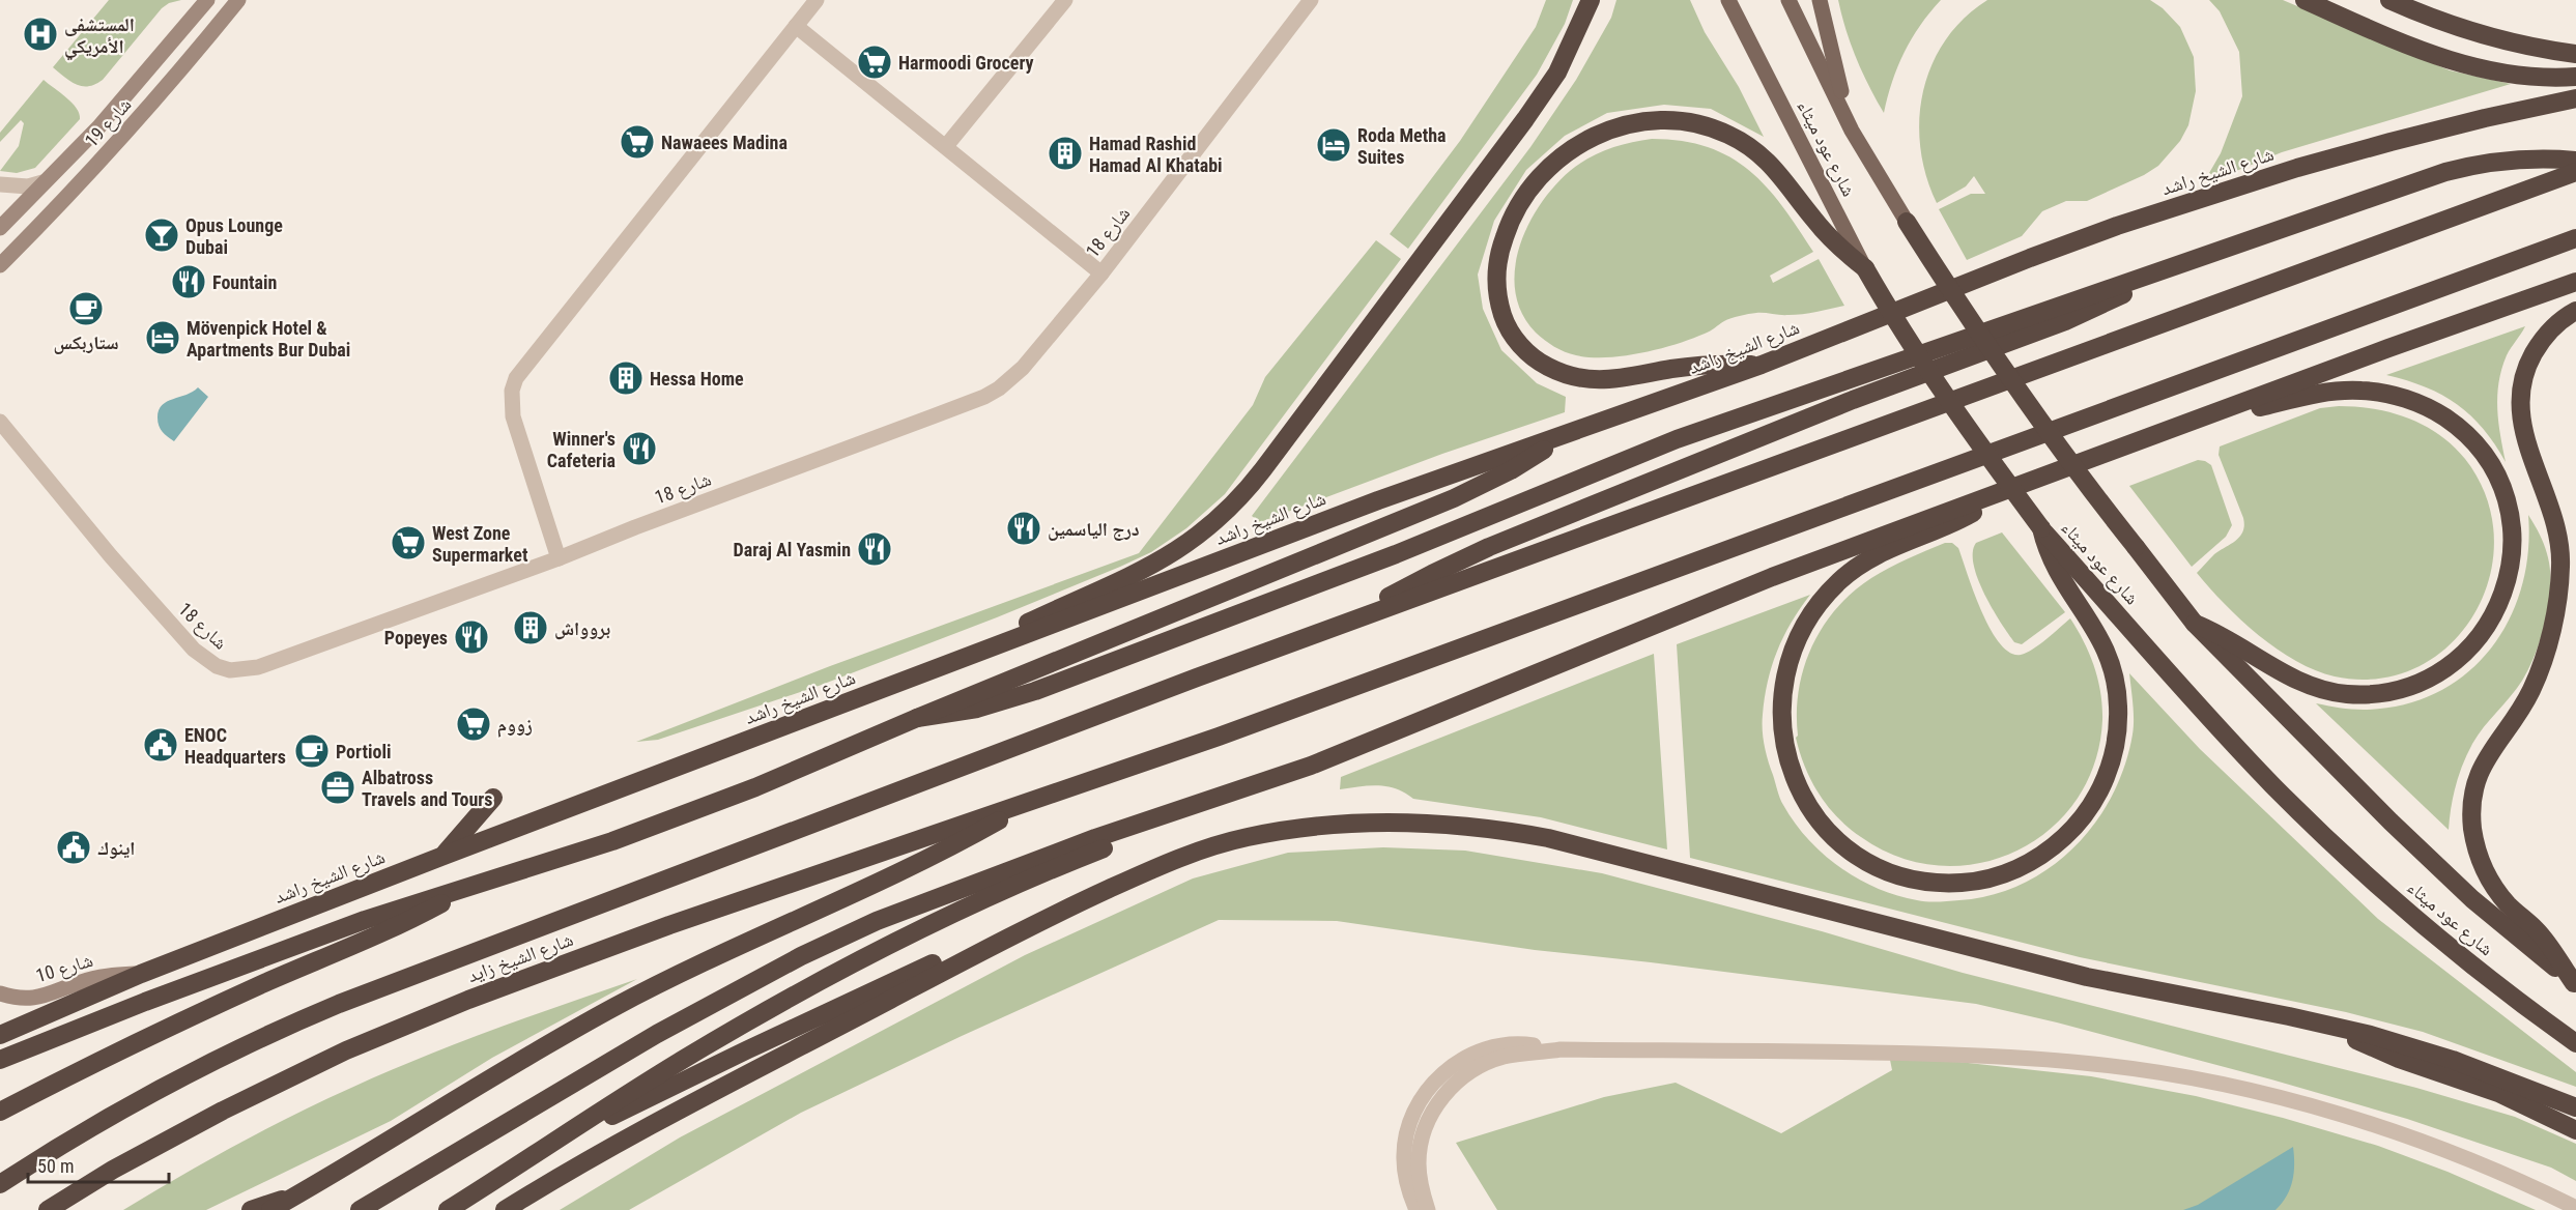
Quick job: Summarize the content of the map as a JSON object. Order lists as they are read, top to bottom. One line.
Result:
{"streets":{"highway":["شارع عود ميثاء","شارع الشيخ راشد","شارع الشيخ زايد"],"main road":["شارع 19","شارع 10"],"street":["شارع 18"]},"crossings":[["شارع الشيخ راشد","شارع 10"]],"places":{"hospital":["المستشفى الأمريكي"],"supermarket":["Harmoodi Grocery","Nawaees Madina","West Zone Supermarket","زووم"],"hotel":["Roda Metha Suites","Mövenpick Hotel & Apartments Bur Dubai"],"building":["Hamad Rashid Hamad Al Khatabi","Hessa Home","بروواش"],"bar":["Opus Lounge Dubai"],"restaurant":["Fountain","Winner's Cafeteria","درج الياسمين","Daraj Al Yasmin","Popeyes"],"cafe":["ستاربكس","Portioli"],"public building":["ENOC Headquarters","اينوك"],"office":["Albatross Travels and Tours"]},"scale_bar":"50 m"}
